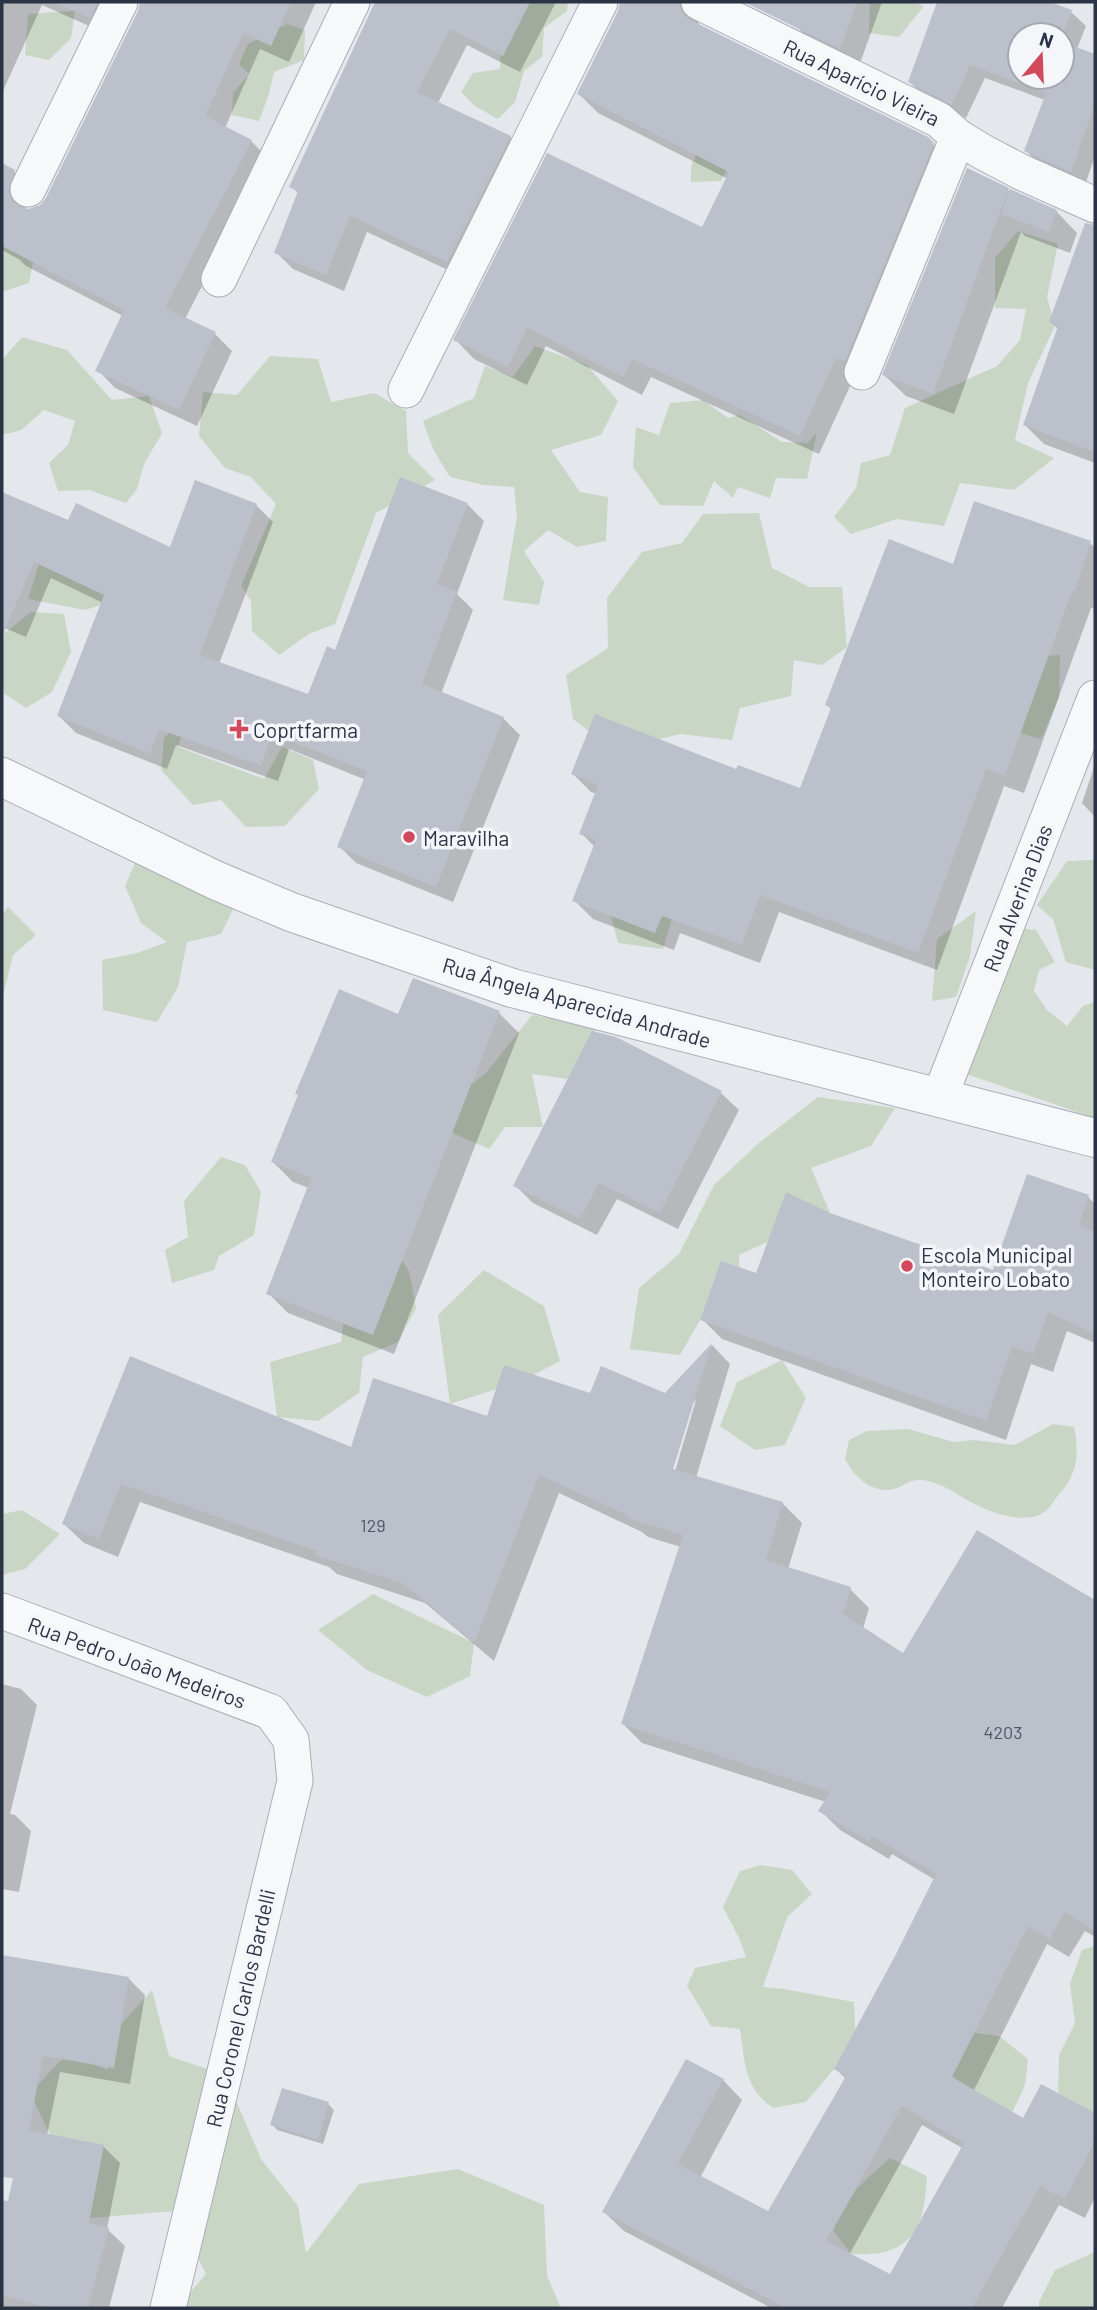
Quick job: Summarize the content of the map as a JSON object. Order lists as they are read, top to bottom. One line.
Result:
{"streets":{"street":["Rua Aparício Vieira","Rua Alverina Dias","Rua Ângela Aparecida Andrade","Rua Pedro João Medeiros","Rua Coronel Carlos Bardelli"]},"crossings":[["Rua Alverina Dias","Rua Ângela Aparecida Andrade"],["Rua Pedro João Medeiros","Rua Coronel Carlos Bardelli"]],"places":{"health":["Coprtfarma"],"other":["Maravilha","Escola Municipal Monteiro Lobato"]},"house_numbers":["129","4203"],"north":"top"}
